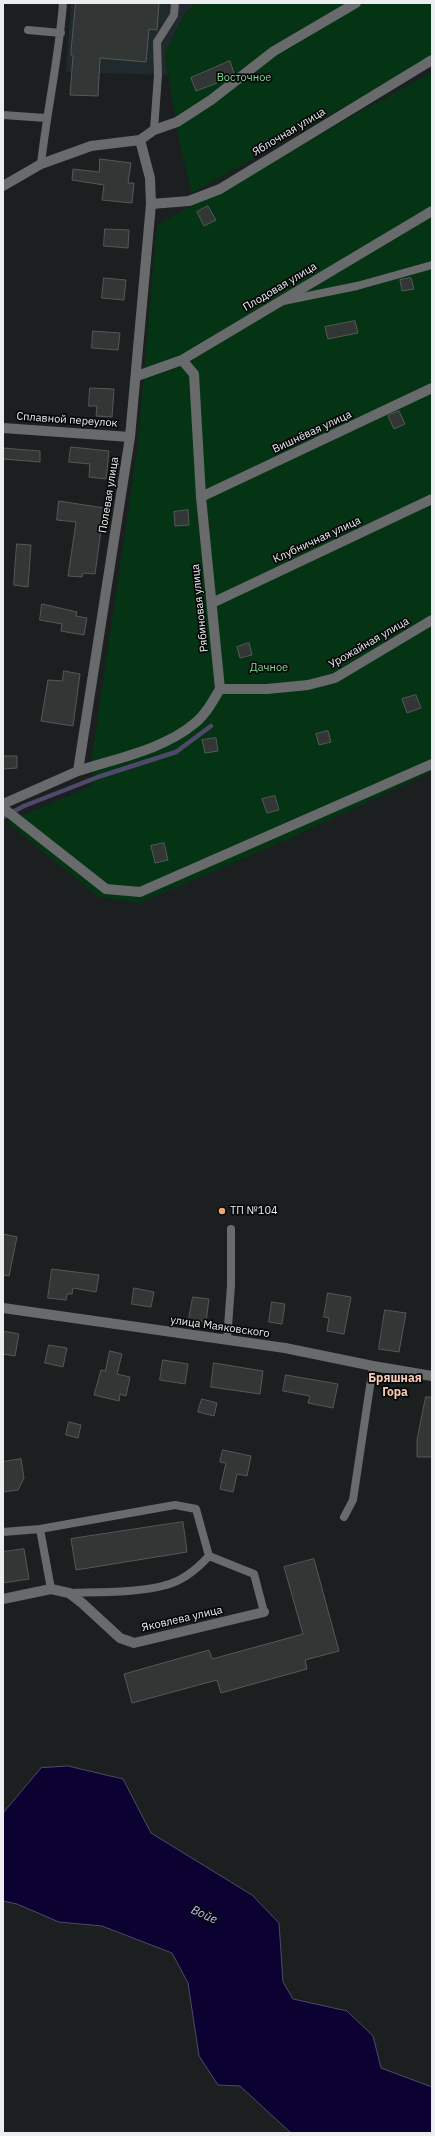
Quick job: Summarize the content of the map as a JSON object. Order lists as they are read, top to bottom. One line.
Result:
{"streets":{"street":["Яблочная улица","Плодовая улица","Сплавной переулок","Вишнёвая улица","Полевая улица","Клубничная улица","Рябиновая улица","Урожайная улица","улица Маяковского","Яковлева улица"]},"crossings":[["Яблочная улица","Полевая улица"],["Плодовая улица","Полевая улица"],["Плодовая улица","Рябиновая улица"],["Сплавной переулок","Полевая улица"],["Вишнёвая улица","Рябиновая улица"],["Клубничная улица","Рябиновая улица"],["Рябиновая улица","Урожайная улица"]],"districts":["Бряшная Гора"],"water":["Войе"],"parks":["Восточное","Дачное"],"places":["ТП №104"]}
